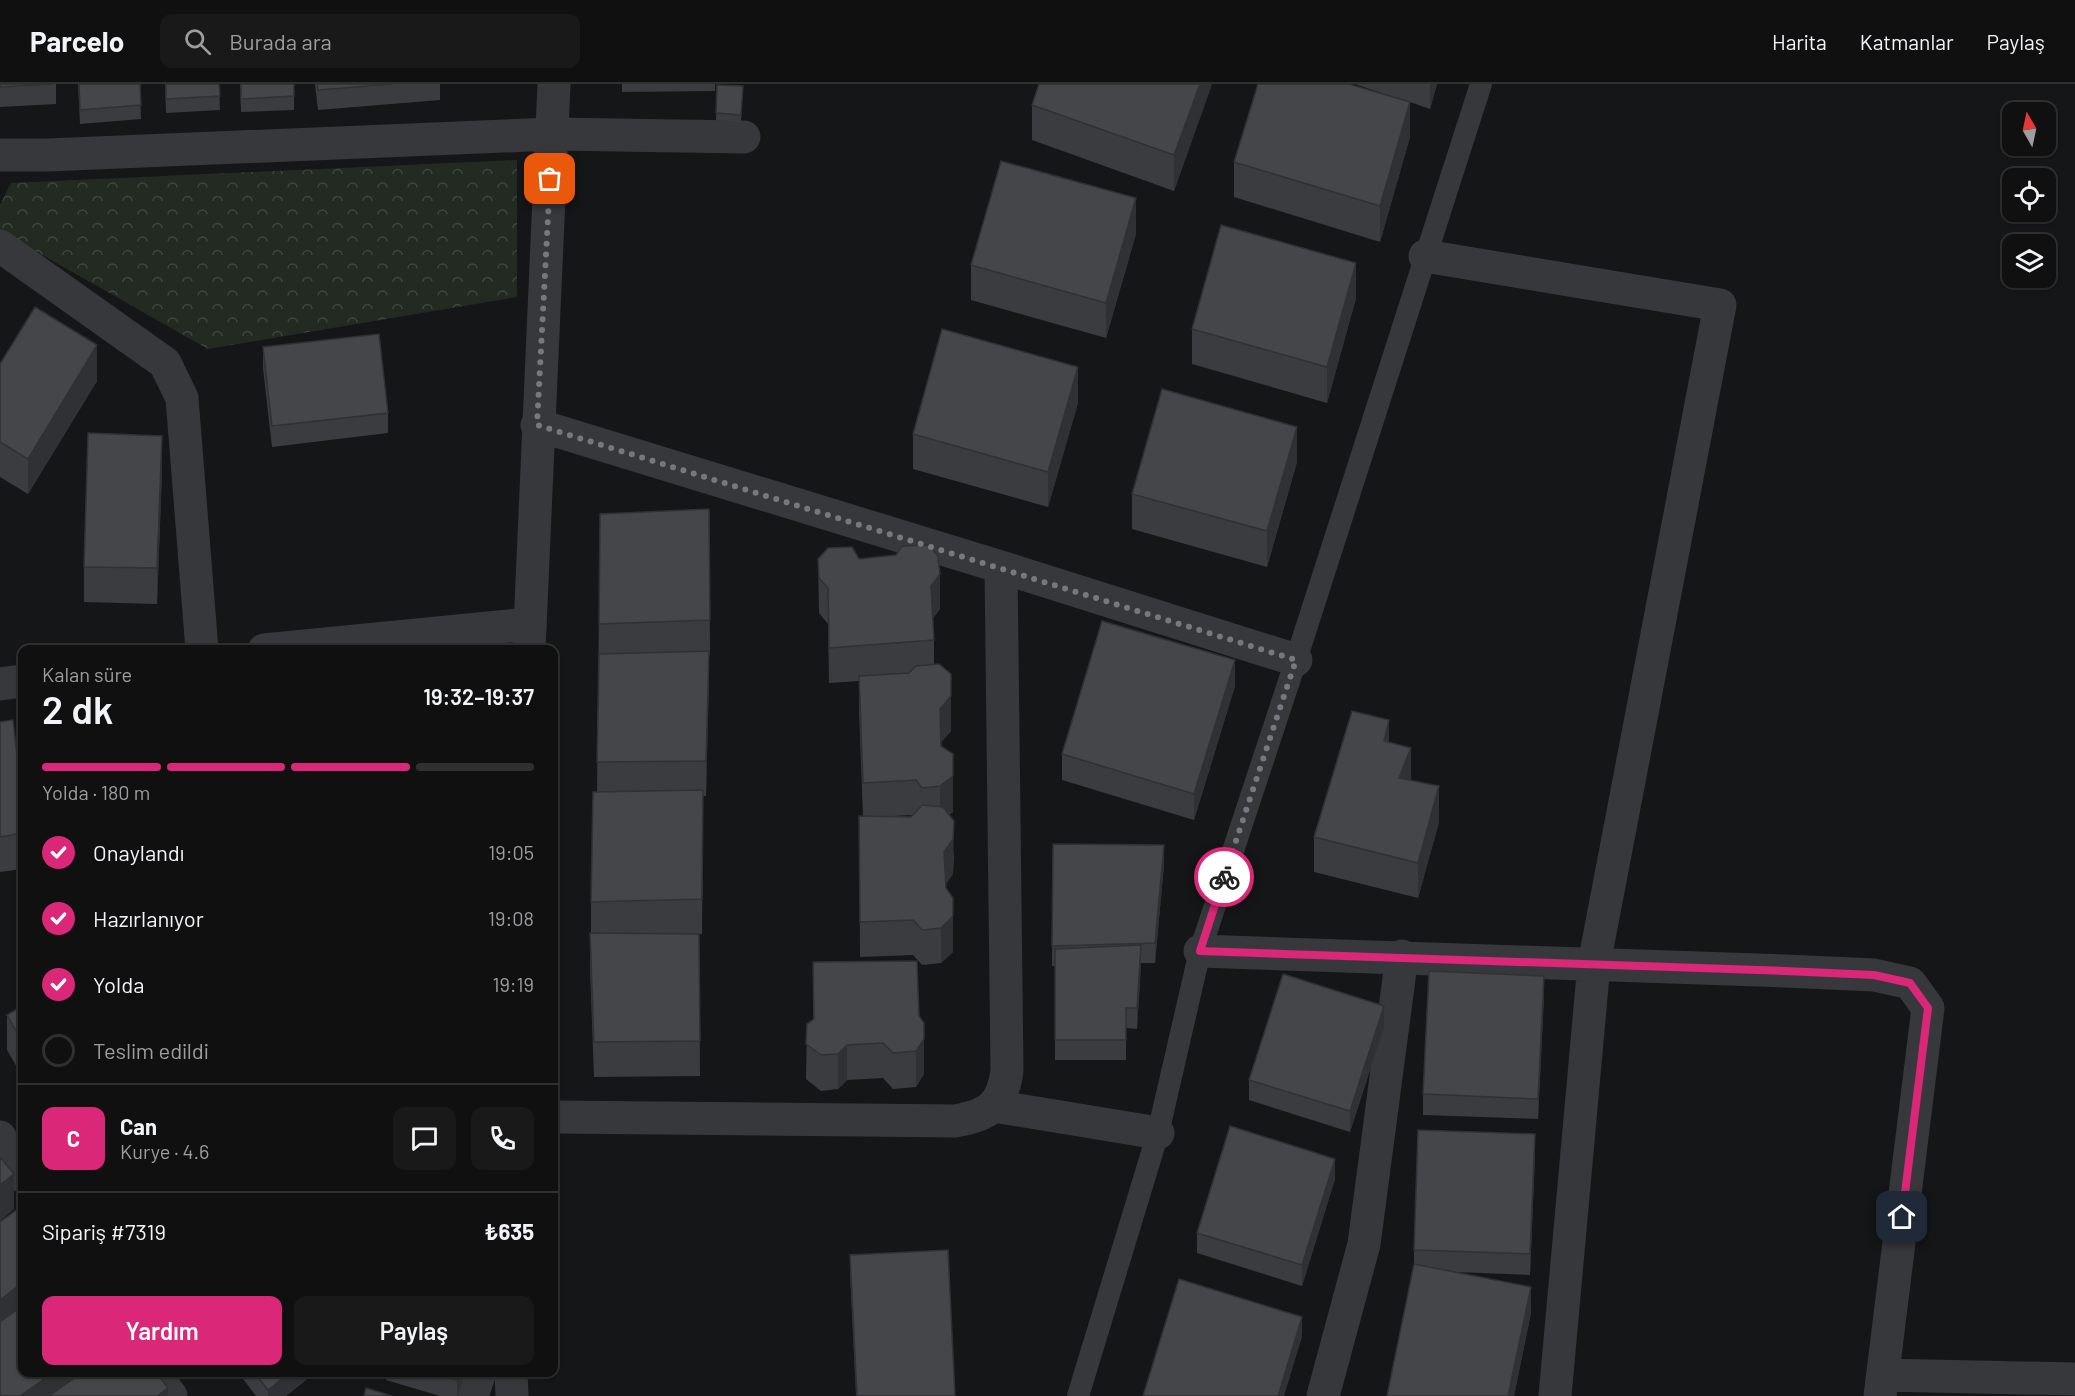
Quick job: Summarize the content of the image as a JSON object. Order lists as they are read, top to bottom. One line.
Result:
{"north":"top","page":{"header":"Parcelo","search":"Burada ara","nav":["Harita","Katmanlar","Paylaş"],"heading":["2 dk","Kalan süre","19:32–19:37"],"panel":["Can","Kurye · 4.6","Sipariş #7319","₺635"],"bar":"Yolda · 180 m","list":[["Onaylandı","19:05"],["Hazırlanıyor","19:08"],["Yolda","19:19"],"Teslim edildi"],"round":"C","buttons":["Yardım","Paylaş"]}}
